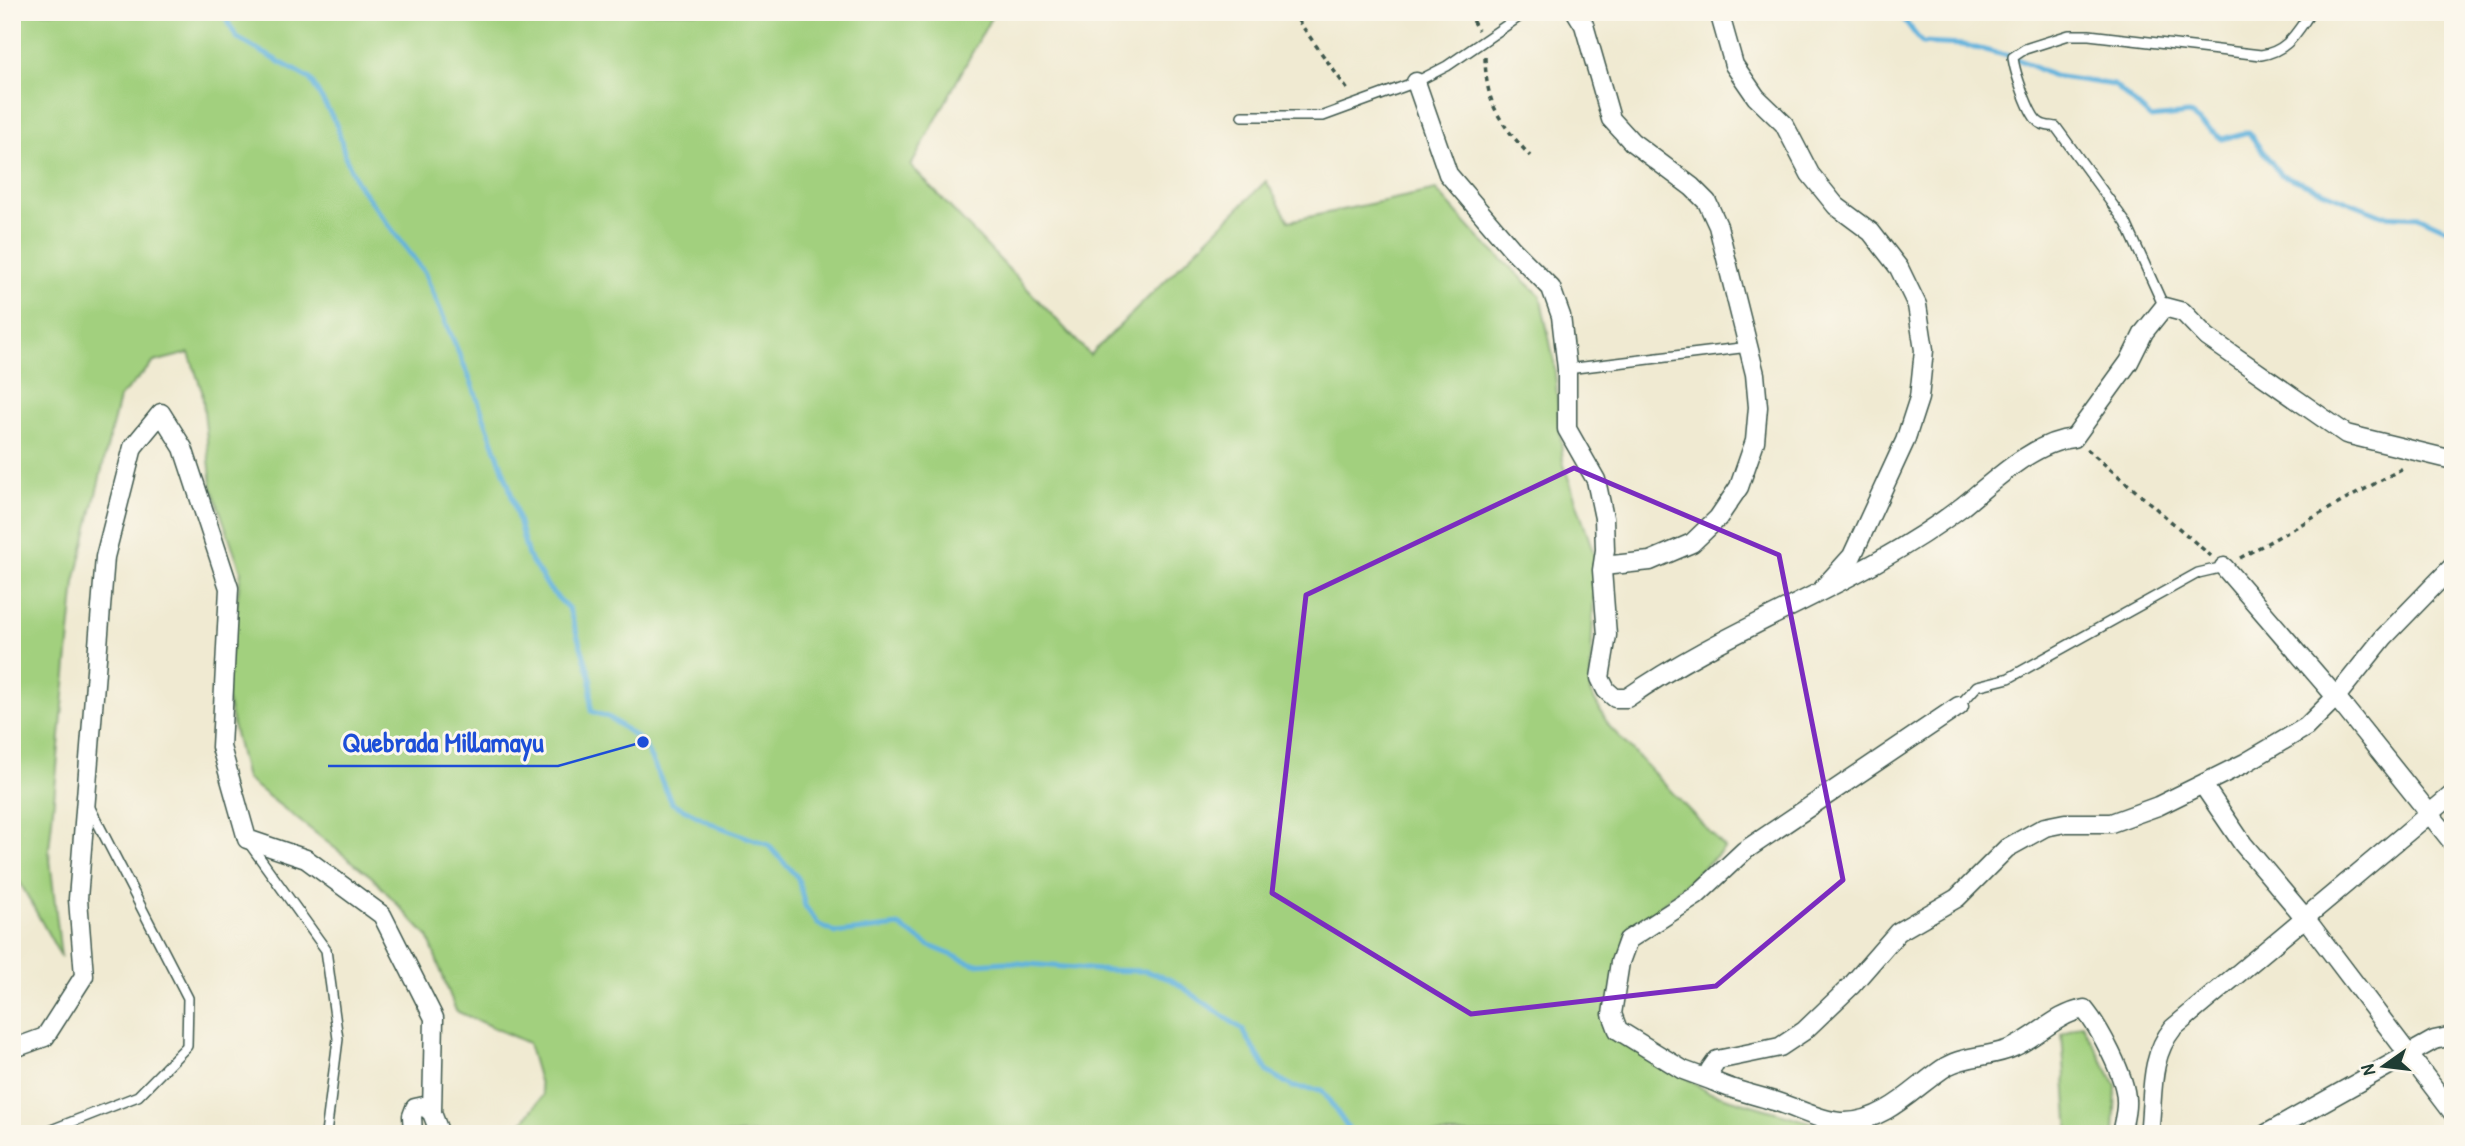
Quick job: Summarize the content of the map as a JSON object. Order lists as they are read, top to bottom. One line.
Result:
{"places":["Quebrada Millamayu"],"north":"left"}
